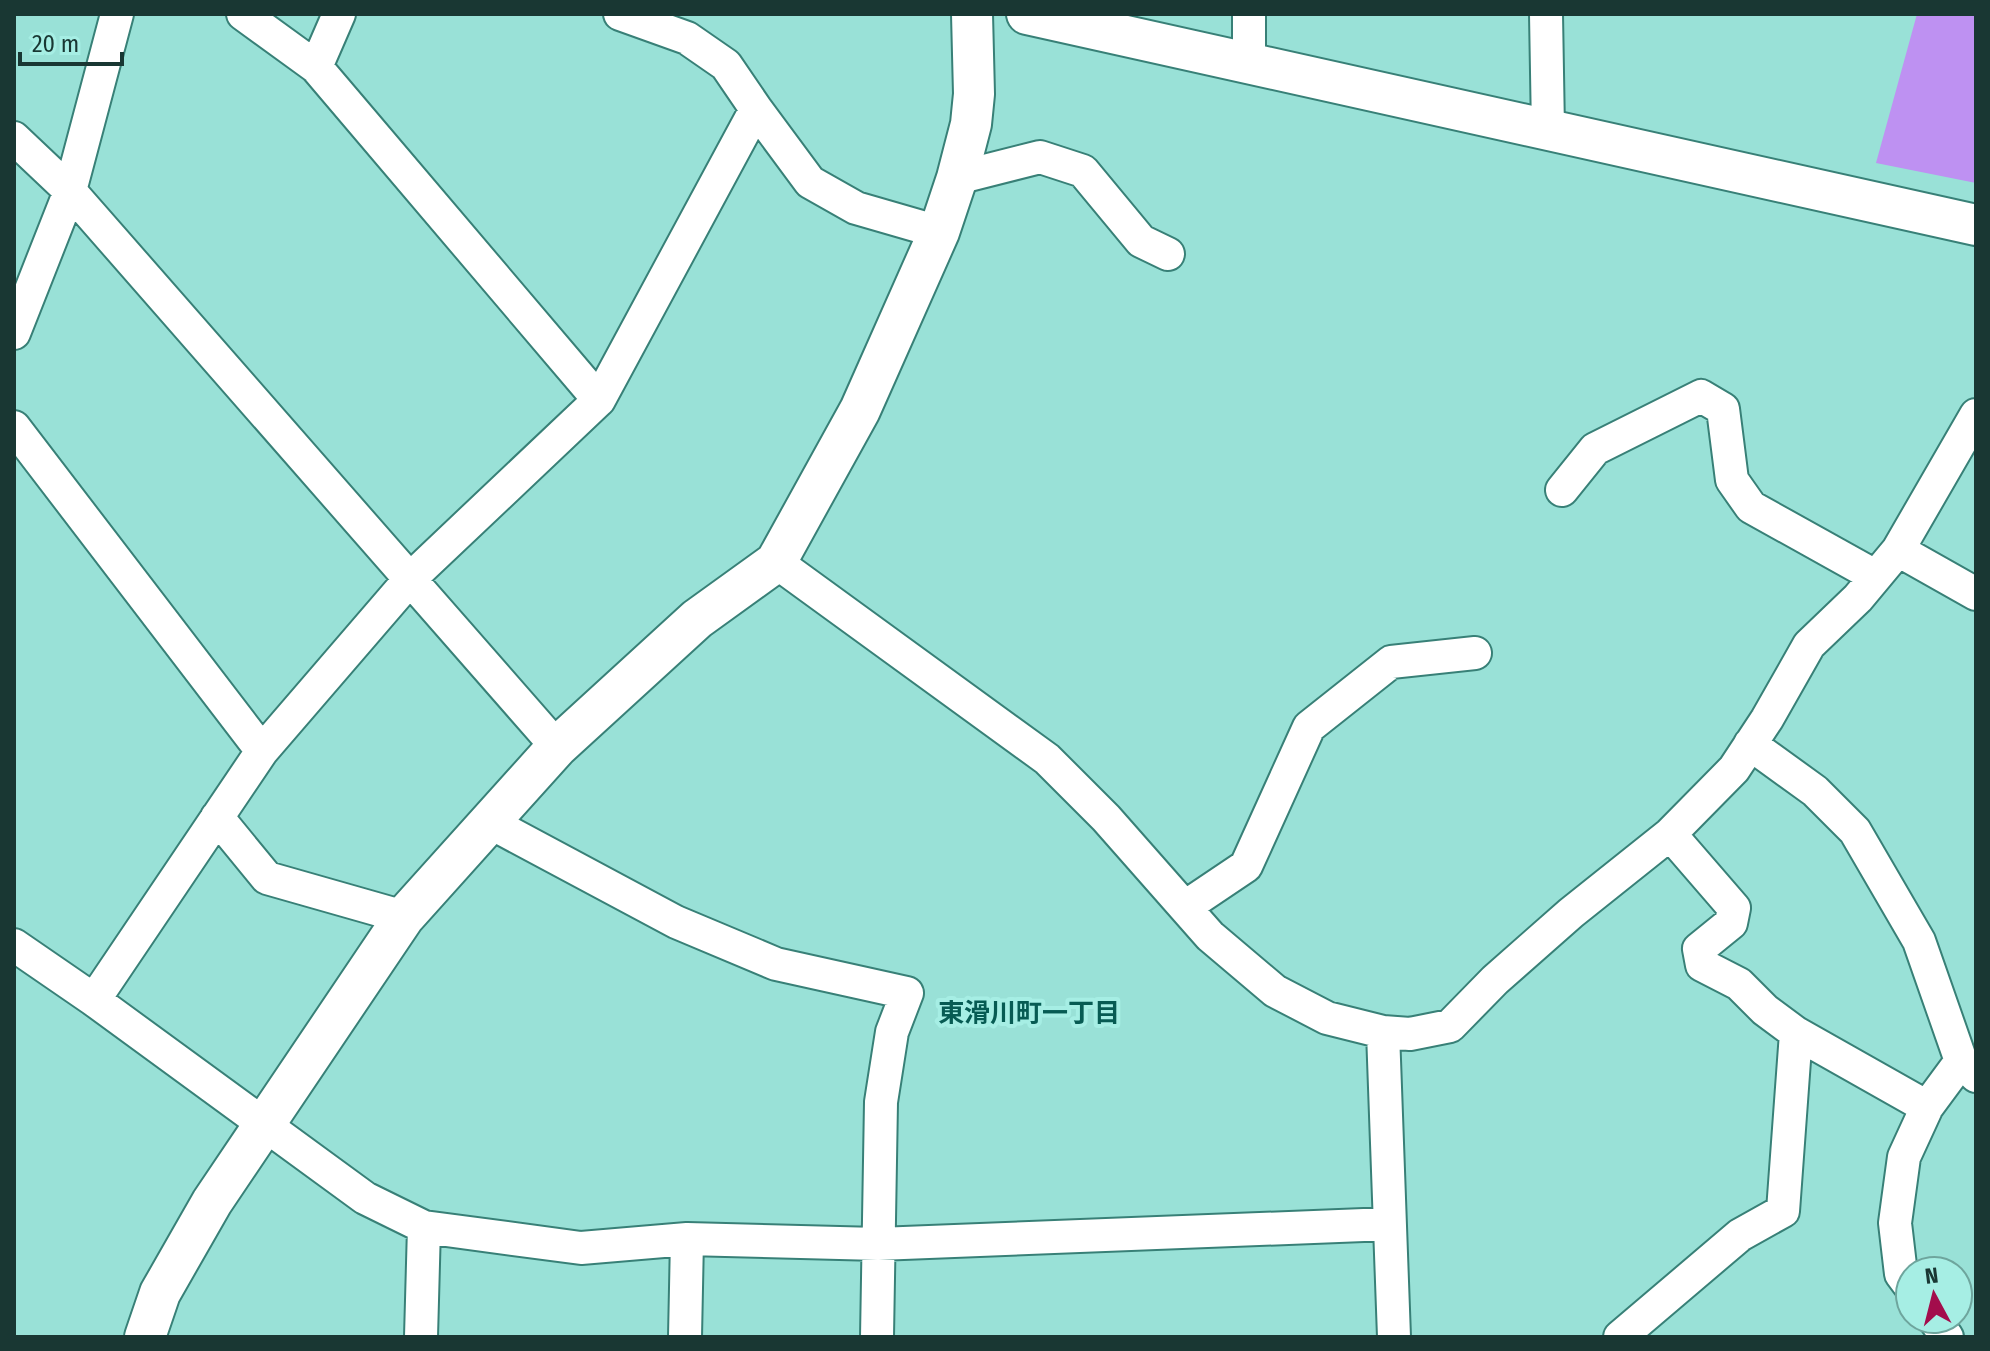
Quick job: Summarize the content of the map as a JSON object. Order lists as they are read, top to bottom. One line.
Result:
{"districts":["東滑川町一丁目"],"scale_bar":"20 m","north":"top"}
